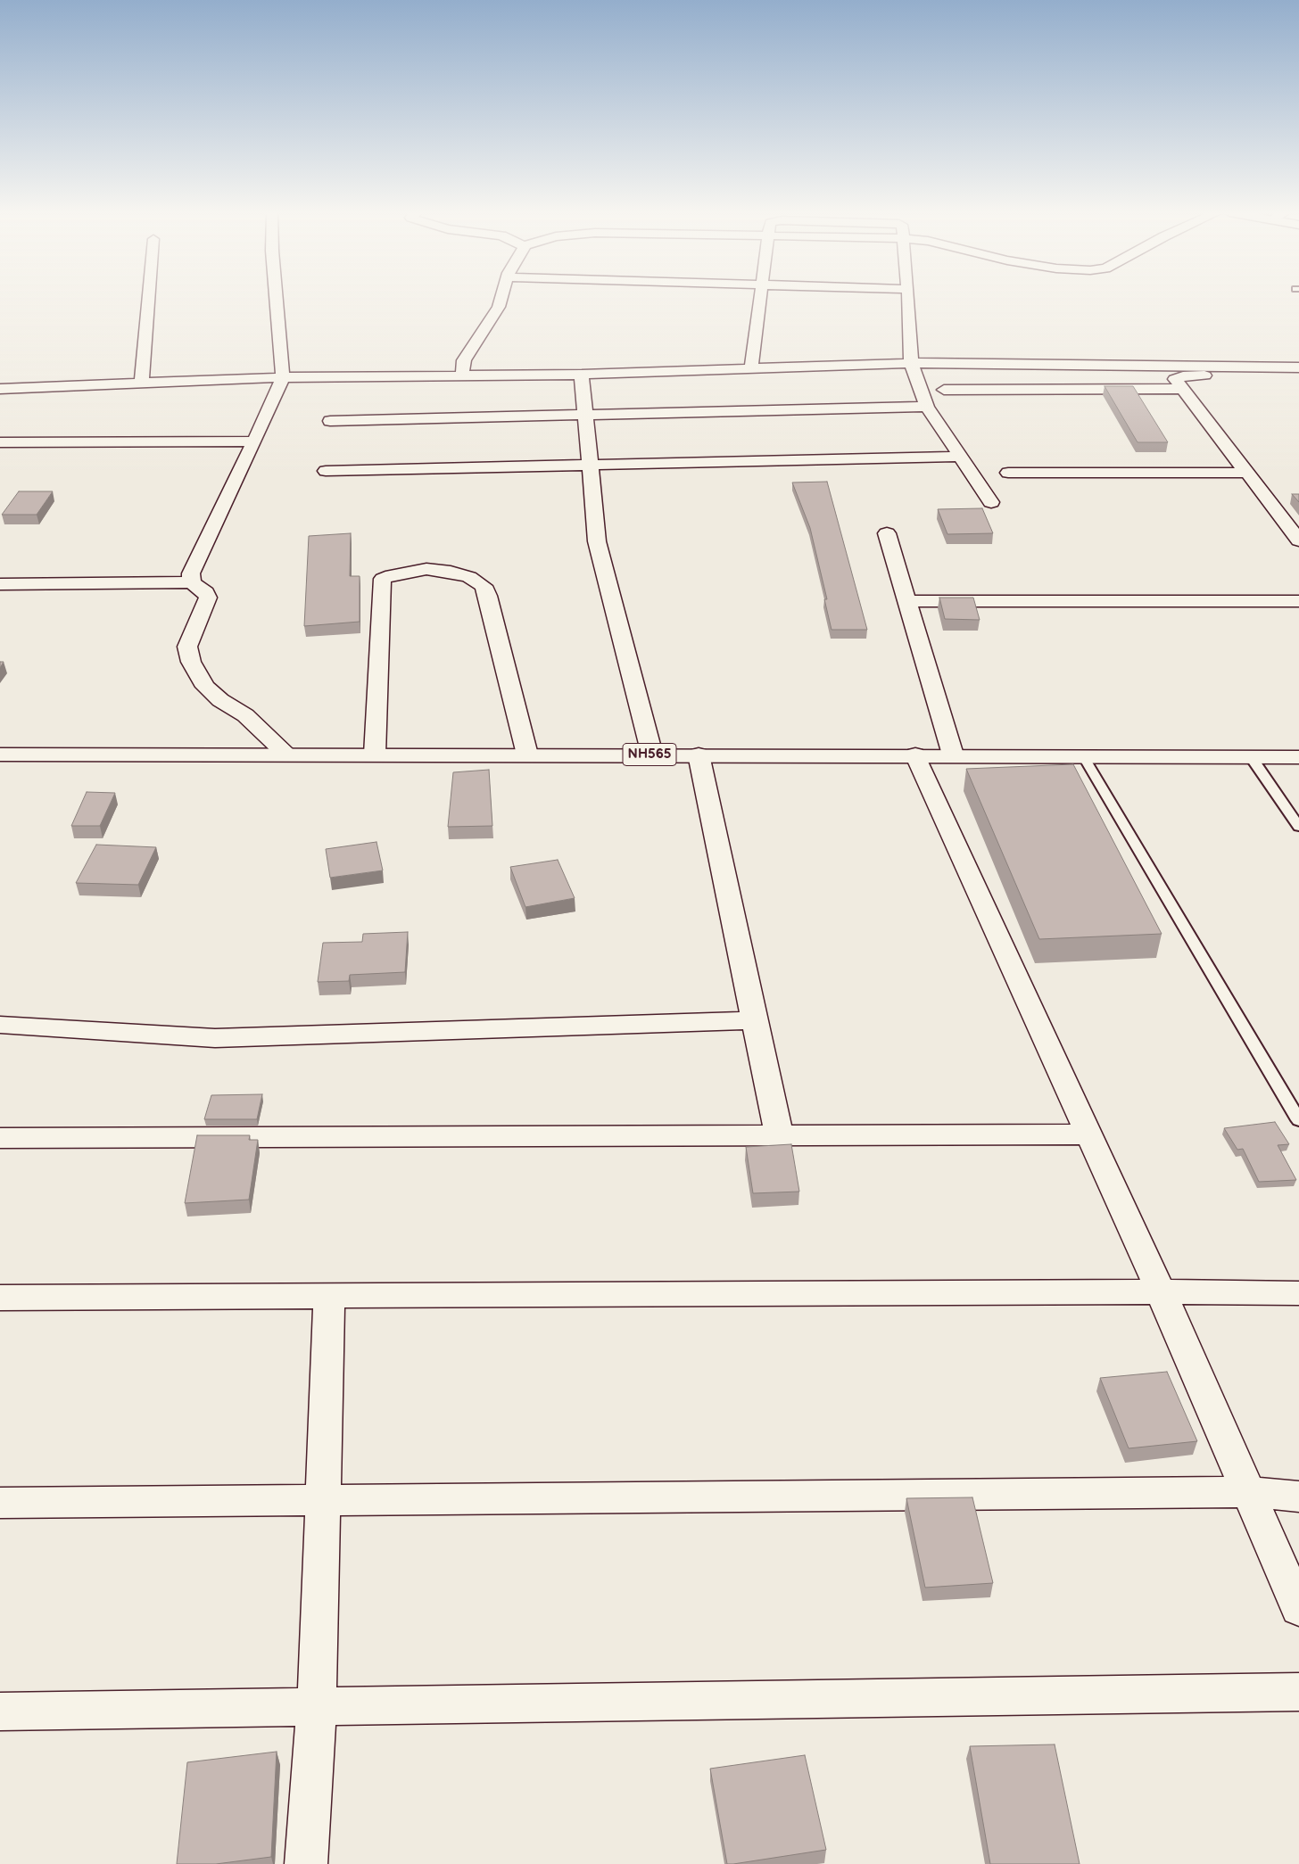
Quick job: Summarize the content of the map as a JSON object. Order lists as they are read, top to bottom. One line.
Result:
{"streets":{"main road":["NH565"]}}
